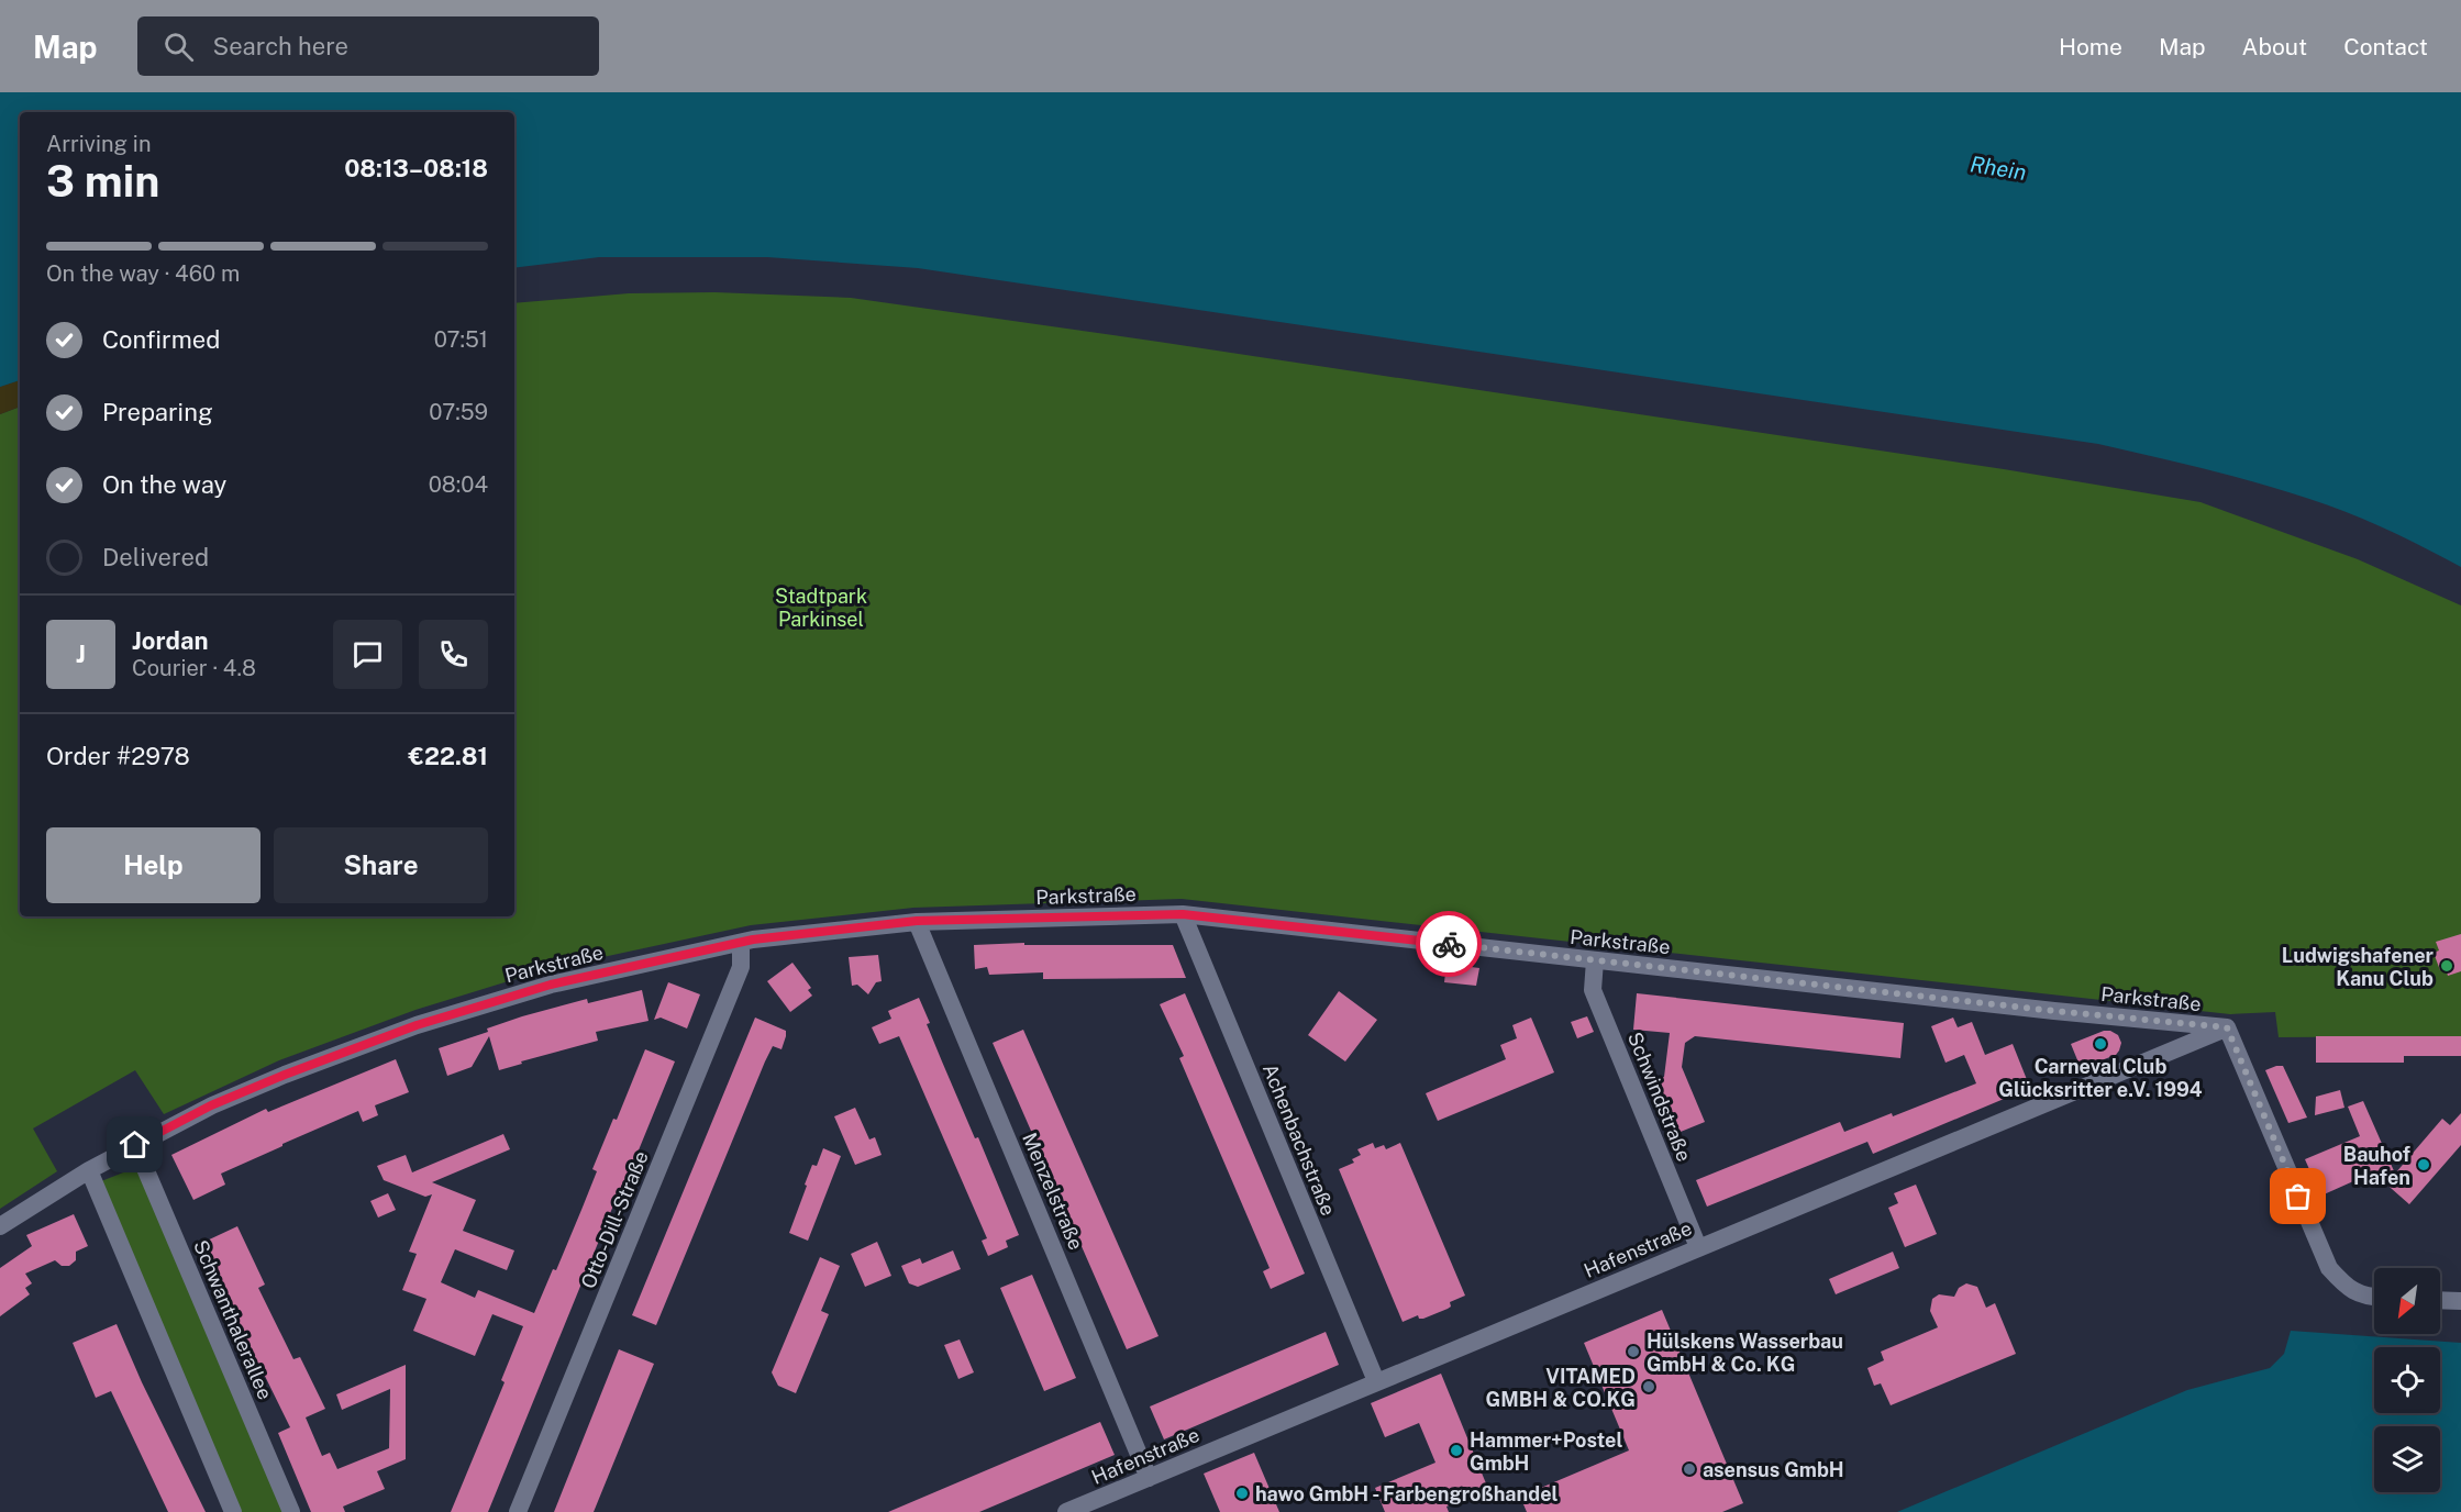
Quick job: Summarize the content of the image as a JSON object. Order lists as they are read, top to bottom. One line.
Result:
{"streets":{"street":["Parkstraße","Schwindstraße","Achenbachstraße","Menzelstraße","Otto-Dill-Straße","Hafenstraße","Schwanthalerallee"]},"crossings":[["Parkstraße","Schwindstraße"],["Parkstraße","Achenbachstraße"],["Parkstraße","Menzelstraße"],["Parkstraße","Otto-Dill-Straße"],["Parkstraße","Hafenstraße"],["Parkstraße","Schwanthalerallee"],["Schwindstraße","Hafenstraße"],["Achenbachstraße","Hafenstraße"],["Menzelstraße","Hafenstraße"]],"water":["Rhein"],"parks":["Stadtpark Parkinsel"],"places":["Ludwigshafener Kanu Club","Carneval Club Glücksritter e.V. 1994","Bauhof Hafen","Hülskens Wasserbau GmbH & Co. KG","VITAMED GMBH & CO.KG","Hammer+Postel GmbH","asensus GmbH","hawo GmbH - Farbengroßhandel"],"north":"bottom left","page":{"header":"Map","search":"Search here","nav":["Home","Map","About","Contact"],"heading":["3 min","Arriving in","08:13–08:18"],"panel":["Jordan","Courier · 4.8","Order #2978","€22.81"],"bar":"On the way · 460 m","list":[["Confirmed","07:51"],["Preparing","07:59"],["On the way","08:04"],"Delivered"],"round":"J","buttons":["Help","Share"]}}
